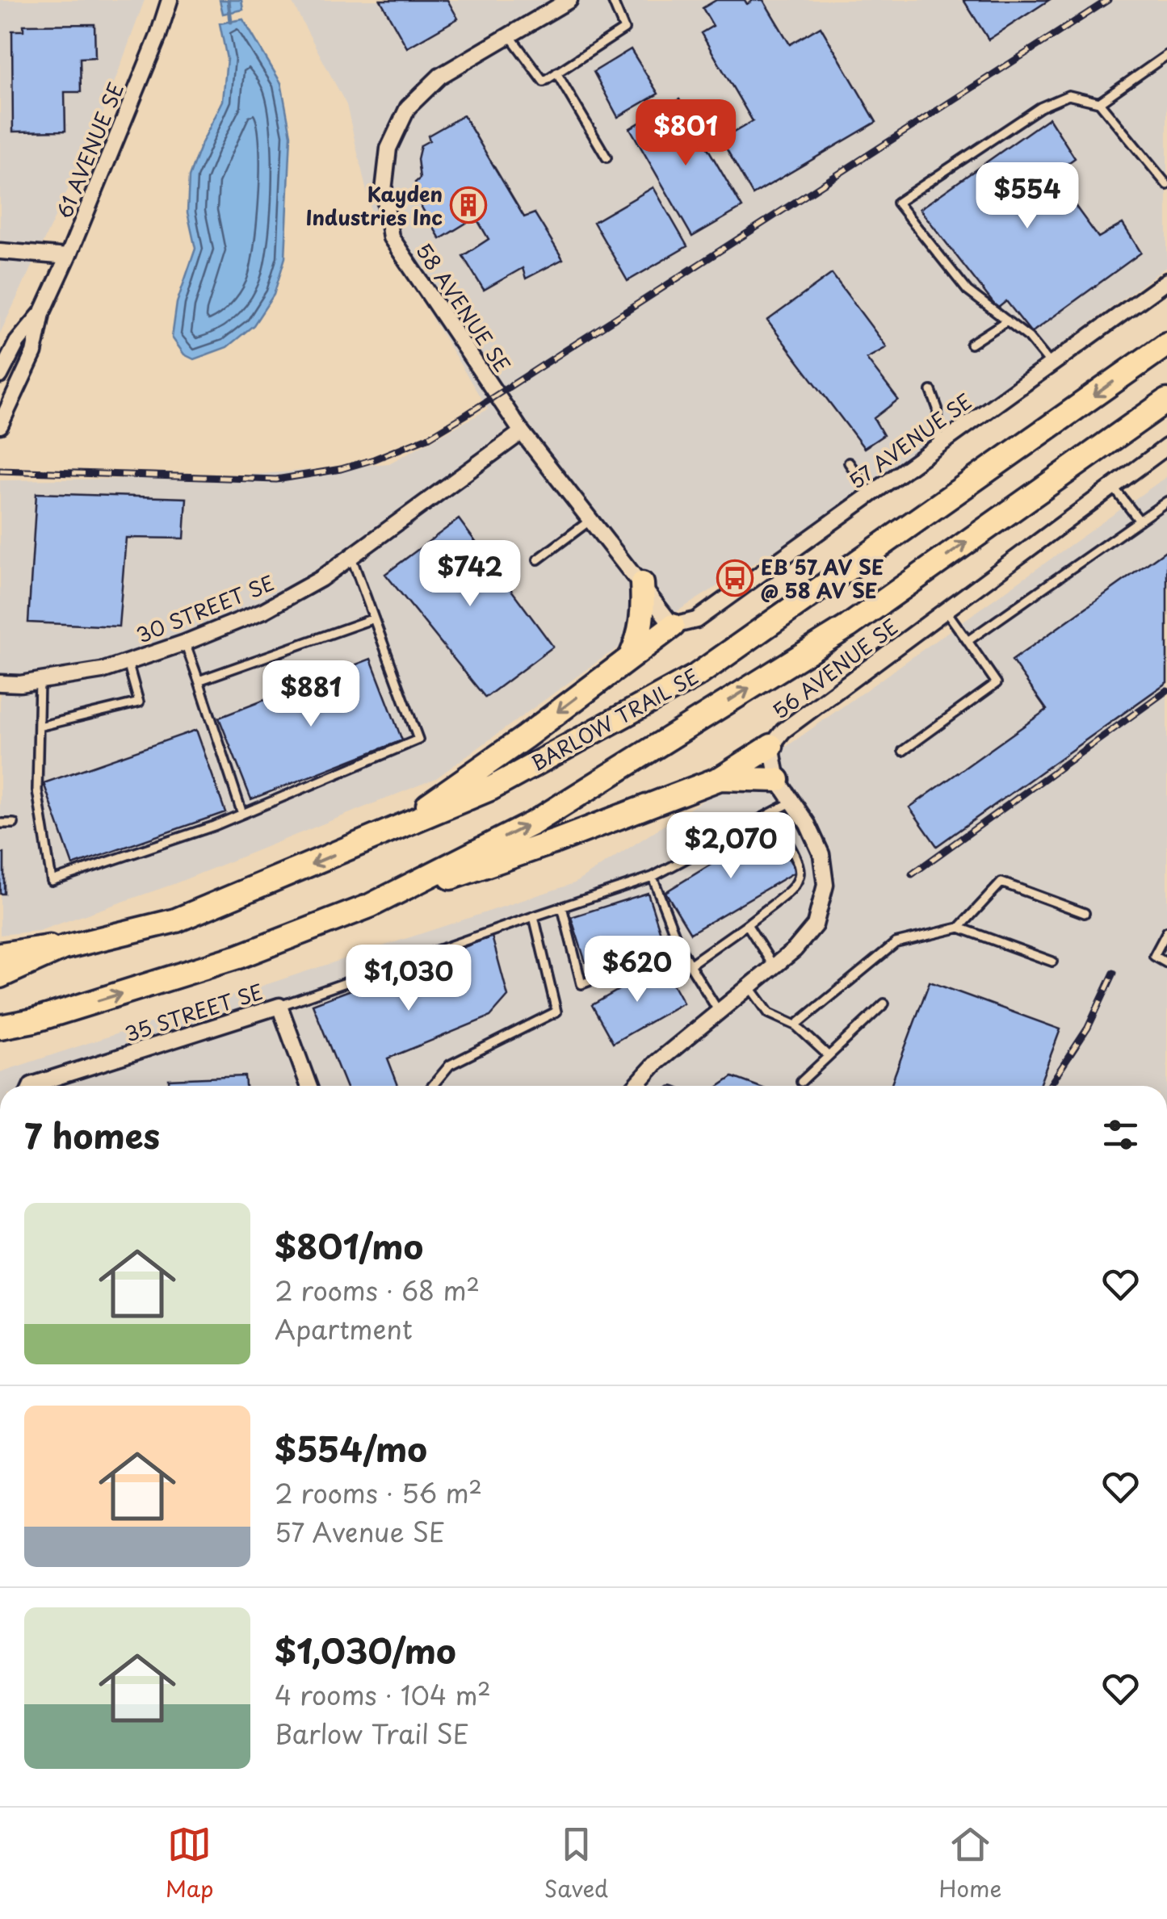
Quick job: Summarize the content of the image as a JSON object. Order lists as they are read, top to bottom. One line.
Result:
{"streets":{"main road":["BARLOW TRAIL SE"],"street":["61 AVENUE SE","58 AVENUE SE","57 AVENUE SE","30 STREET SE","56 AVENUE SE","35 STREET SE"]},"crossings":[["58 AVENUE SE","57 AVENUE SE"],["58 AVENUE SE","30 STREET SE"]],"places":{"building":["Kayden Industries Inc"],"bus stop":["EB 57 AV SE @ 58 AV SE"]},"page":{"price":["$801","$554","$742","$881","$2,070","$620","$1,030"],"heading":"7 homes","list":[{"name":"$801/mo","note":"2 rooms · 68 m² · Apartment"},{"name":"$554/mo","note":"2 rooms · 56 m² · 57 Avenue SE"},{"name":"$1,030/mo","note":"4 rooms · 104 m² · Barlow Trail SE"}],"tabs":["Map","Saved","Home"]}}
